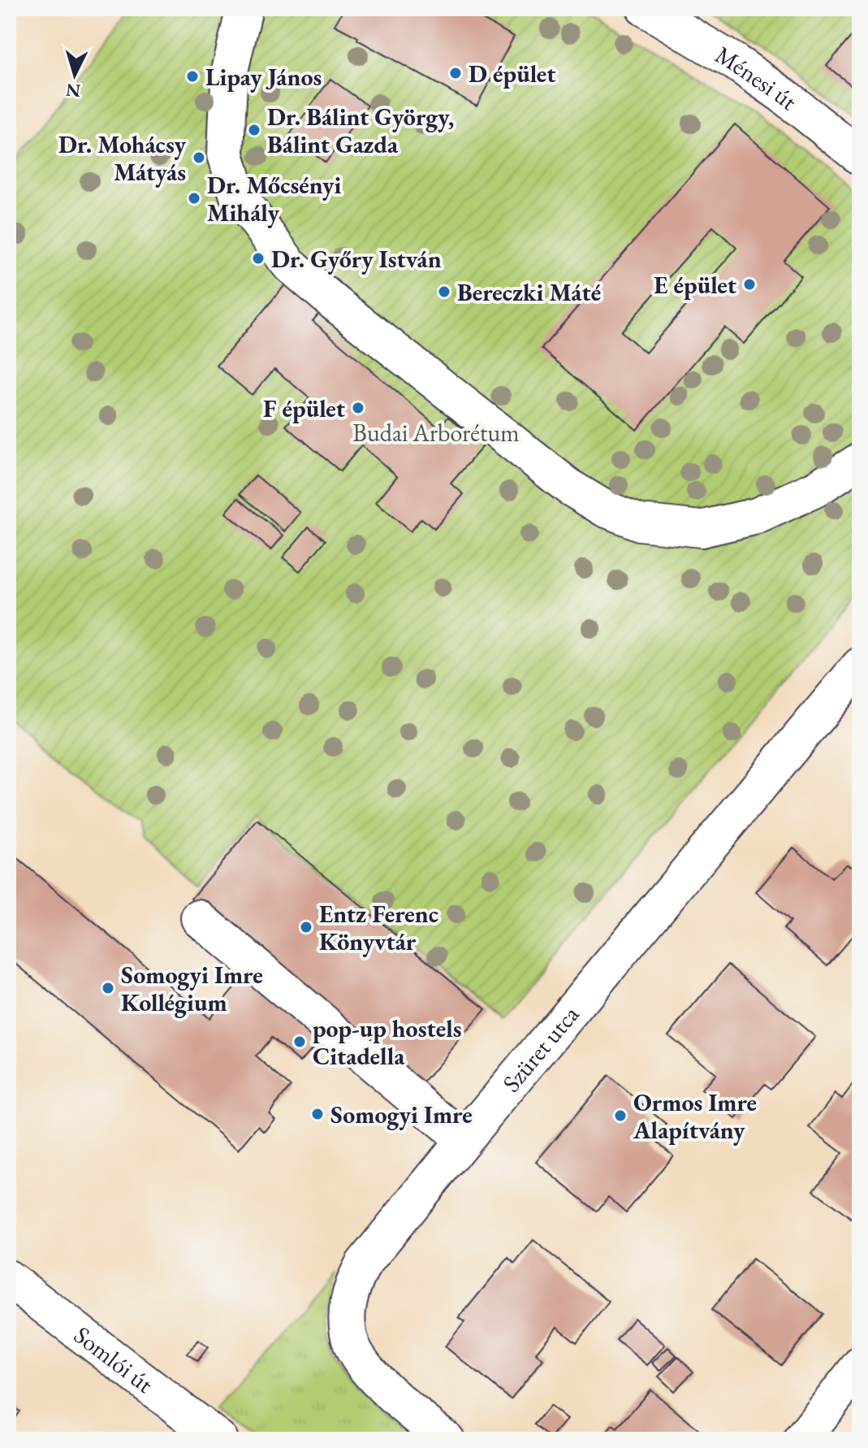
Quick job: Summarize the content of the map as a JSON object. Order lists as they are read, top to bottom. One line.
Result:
{"streets":{"street":["Ménesi út","Szüret utca","Somlói út"]},"parks":["Budai Arborétum"],"places":["D épület","Lipay János","Dr. Bálint György, Bálint Gazda","Dr. Mohácsy Mátyás","Dr. Mőcsényi Mihály","Dr. Győry István","E épület","Bereczki Máté","F épület","Entz Ferenc Könyvtár","Somogyi Imre Kollégium","pop-up hostels Citadella","Somogyi Imre","Ormos Imre Alapítvány"],"north":"bottom"}
